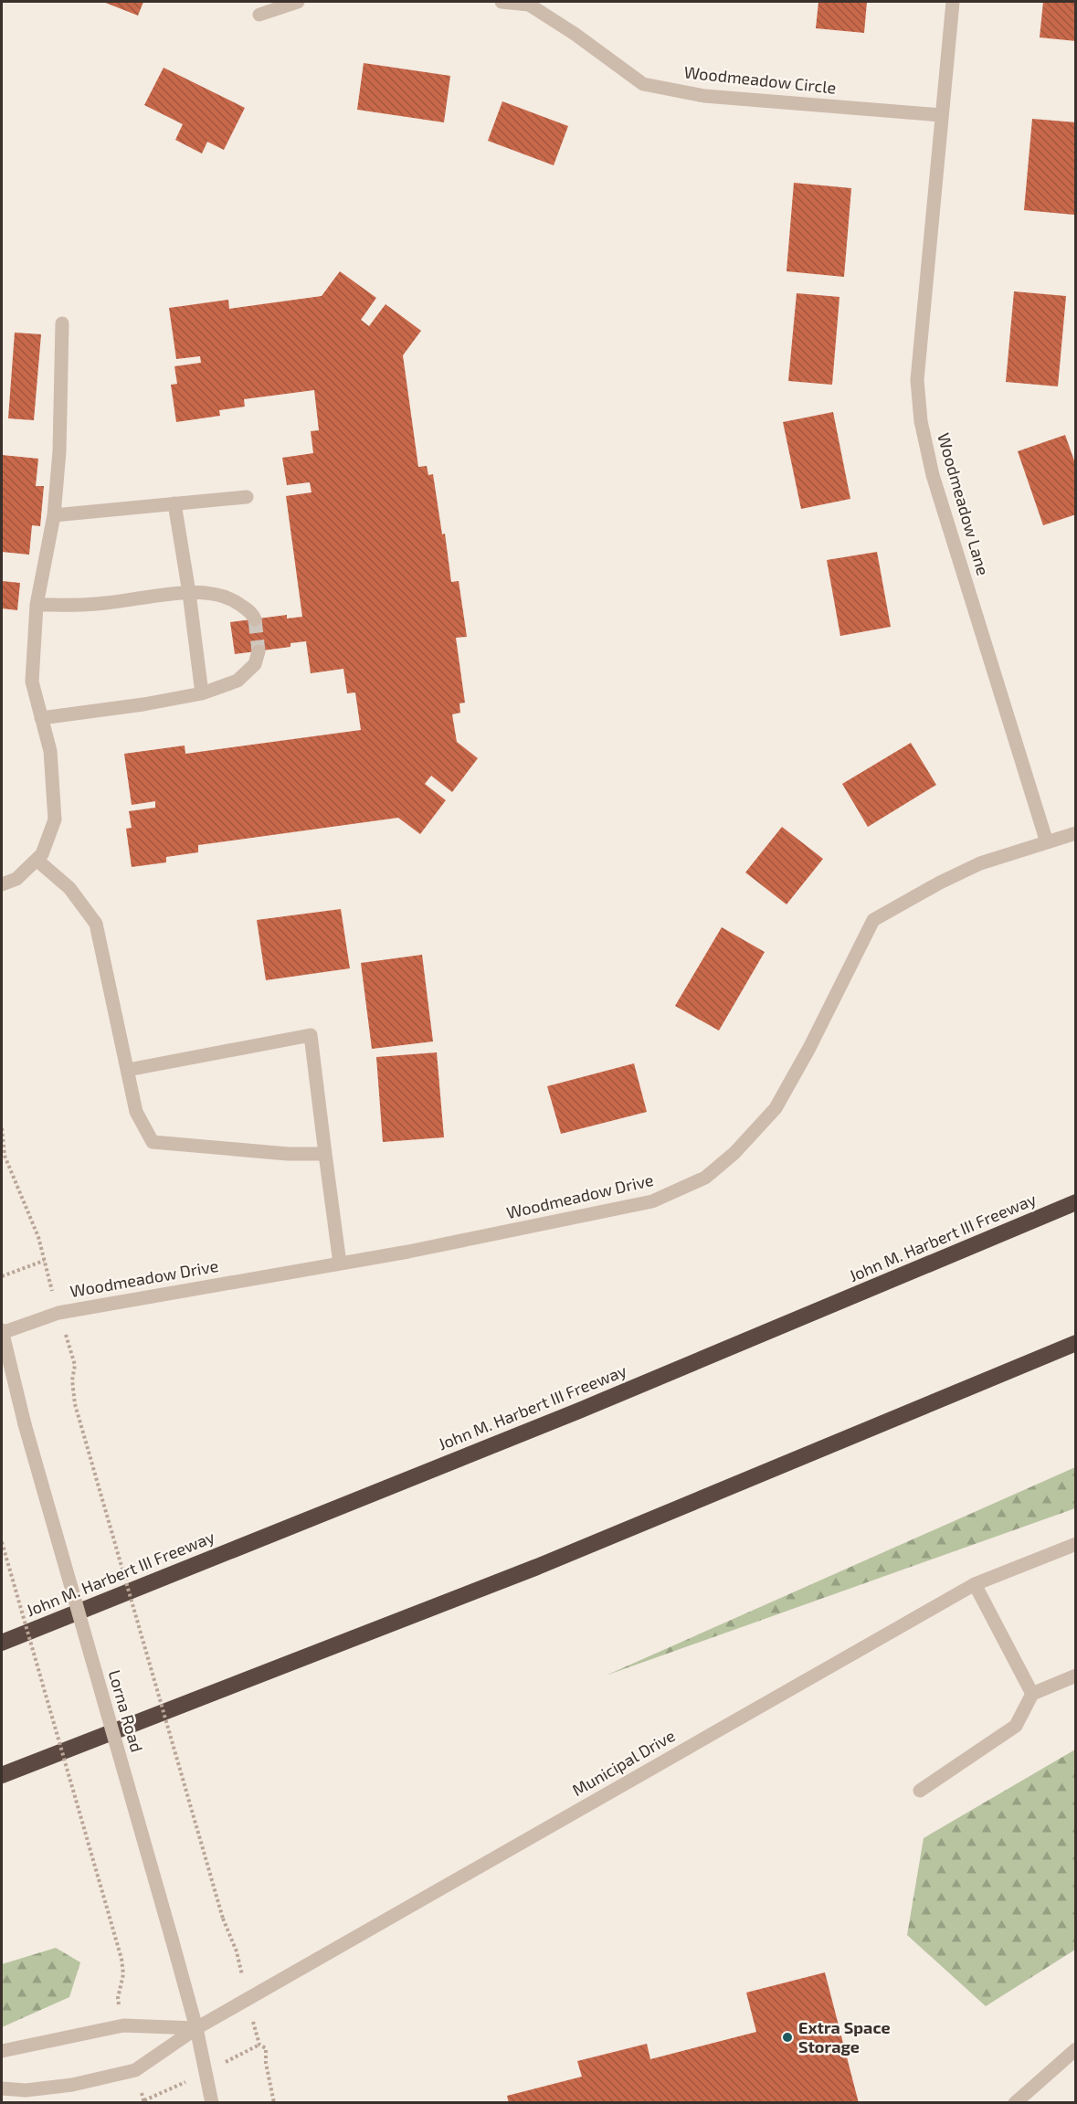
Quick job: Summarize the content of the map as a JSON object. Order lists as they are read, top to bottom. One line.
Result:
{"streets":{"highway":["John M. Harbert III Freeway"],"street":["Woodmeadow Circle","Woodmeadow Lane","Woodmeadow Drive","Lorna Road","Municipal Drive"]},"crossings":[["Woodmeadow Circle","Woodmeadow Lane"],["Woodmeadow Lane","Woodmeadow Drive"],["Woodmeadow Drive","Lorna Road"],["Lorna Road","Municipal Drive"]],"places":["Extra Space Storage"]}
